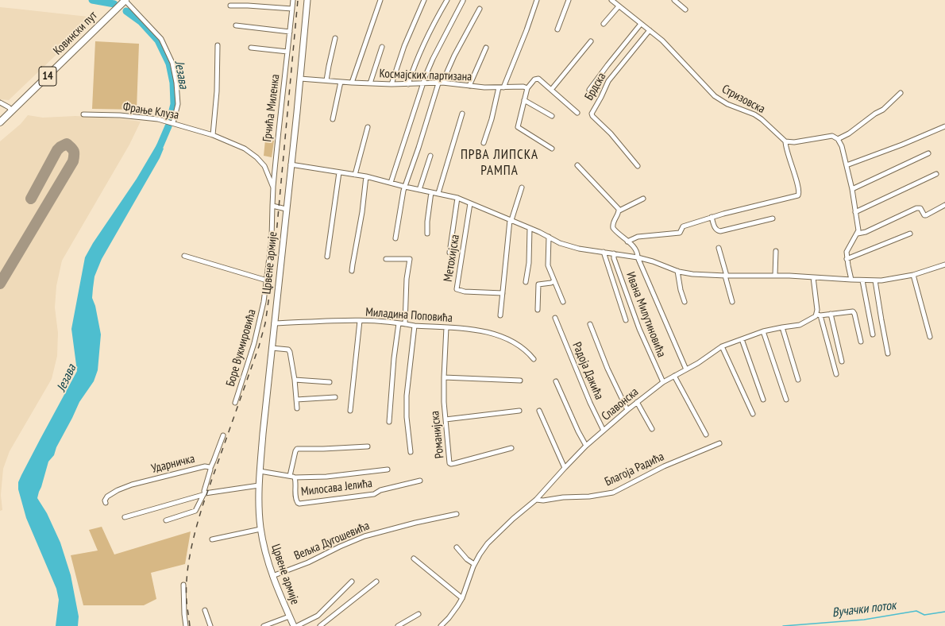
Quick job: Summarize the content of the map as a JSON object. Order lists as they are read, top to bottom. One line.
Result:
{"streets":{"main road":["Ковински пут","14","Црвене армије"],"street":["Космајских партизана","Брдска","Стризовска","Грчића Миленка","Фрање Клуза","Метохијска","Ивана Милутиновића","Миладина Поповића","Боре Вукмировића","Радоја Дакића","Славонска","Романијска","Ударничка","Благоја Радића","Милосава Јелића","Вељка Дугошевића"]},"crossings":[["Космајских партизана","Црвене армије"],["Брдска","Стризовска"],["Грчића Миленка","Фрање Клуза"],["Фрање Клуза","Боре Вукмировића"],["Црвене армије","Миладина Поповића"],["Црвене армије","Милосава Јелића"],["Црвене армије","Вељка Дугошевића"],["Ивана Милутиновића","Славонска"],["Миладина Поповића","Романијска"],["Радоја Дакића","Славонска"],["Славонска","Благоја Радића"]],"districts":["ПРВА ЛИПСКА РАМПА"],"water":["Језава","Вучачки поток"]}
